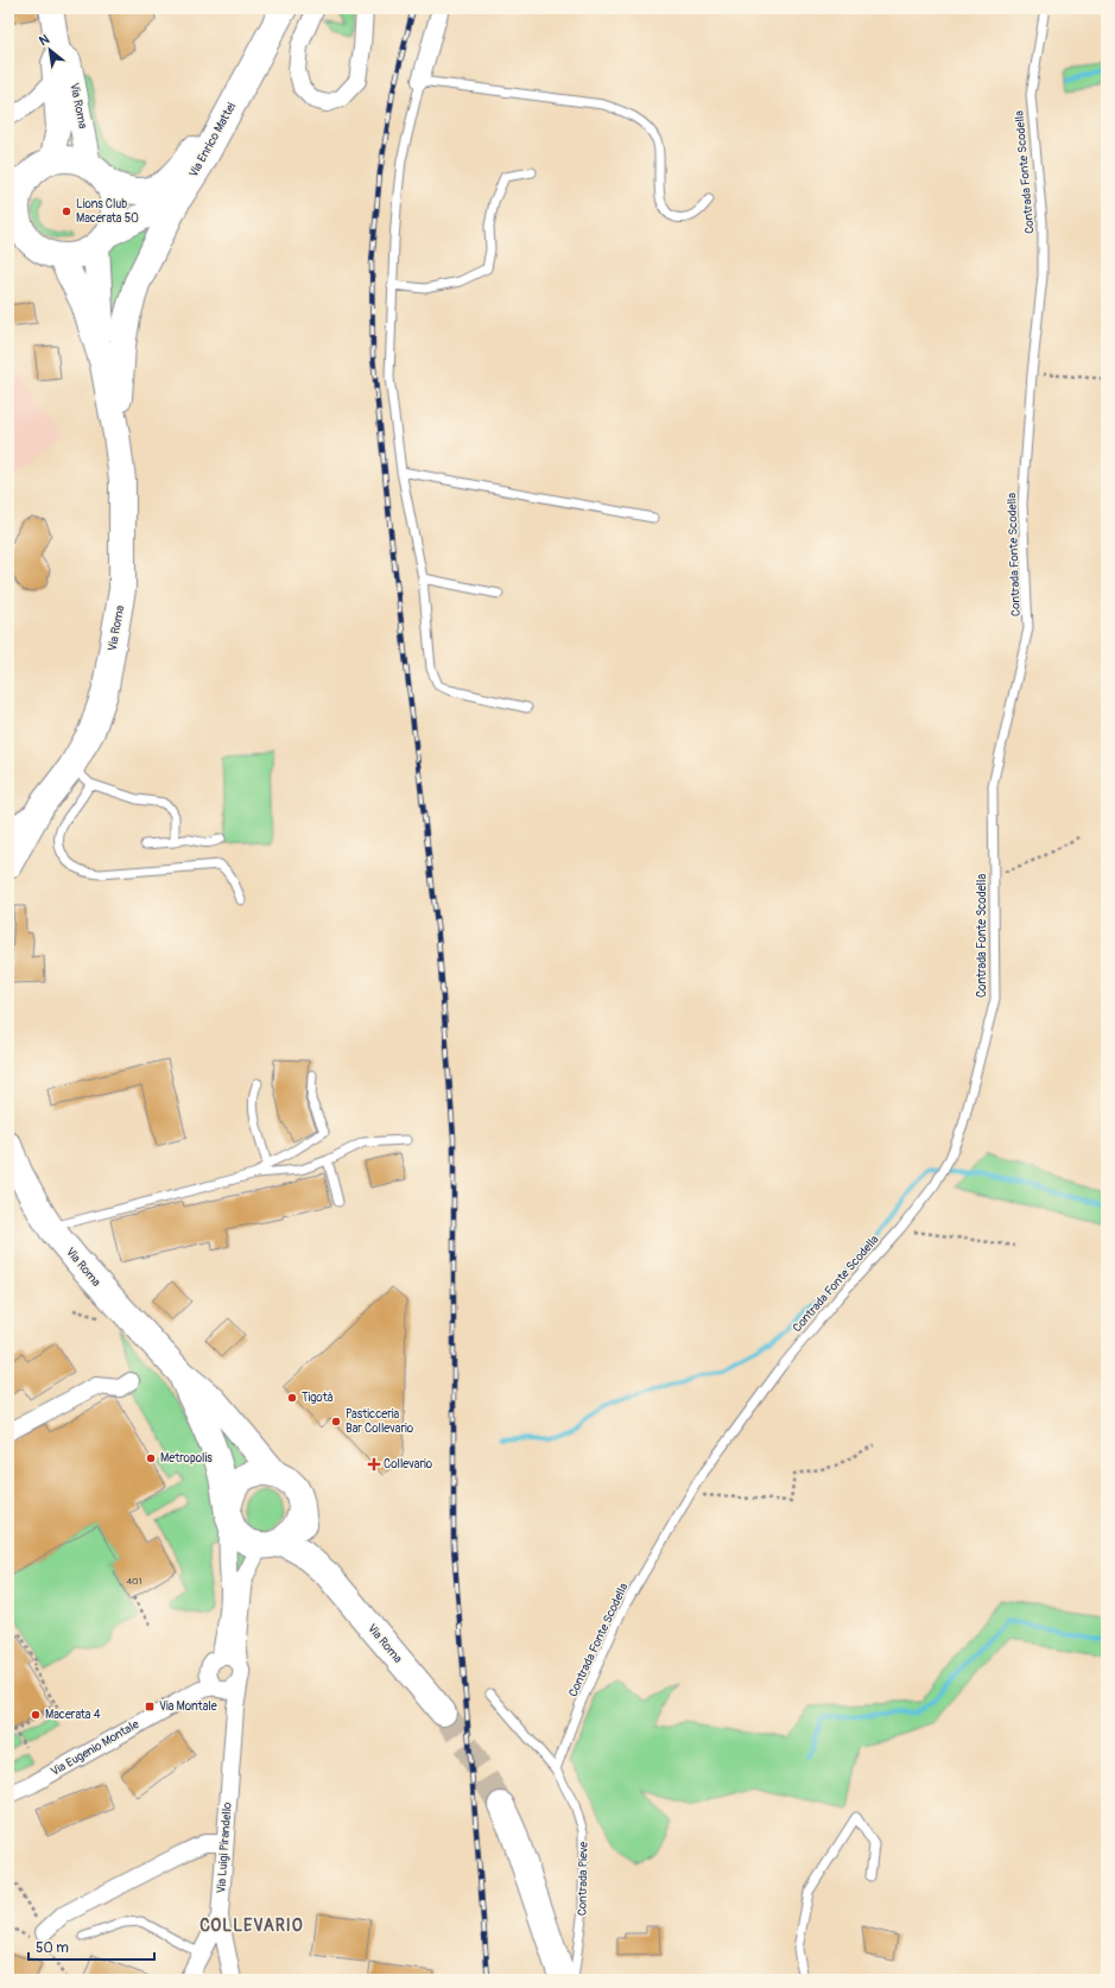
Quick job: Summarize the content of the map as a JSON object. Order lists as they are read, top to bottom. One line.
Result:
{"streets":{"main road":["Via Roma","Via Enrico Mattei"],"street":["Via Eugenio Montale","Via Luigi Pirandello"],"lane":["Contrada Fonte Scodella","Contrada Pieve"]},"crossings":[["Via Roma","Via Enrico Mattei"],["Via Roma","Via Eugenio Montale"],["Contrada Fonte Scodella","Contrada Pieve"],["Via Eugenio Montale","Via Luigi Pirandello"]],"districts":["COLLEVARIO"],"places":{"other":["Lions Club Macerata 50","Tigotà","Pasticceria Bar Collevario","Metropolis","Macerata 4"],"health":["Collevario"],"transit":["Via Montale"]},"house_numbers":["401"],"scale_bar":"50 m","north":"top left"}
